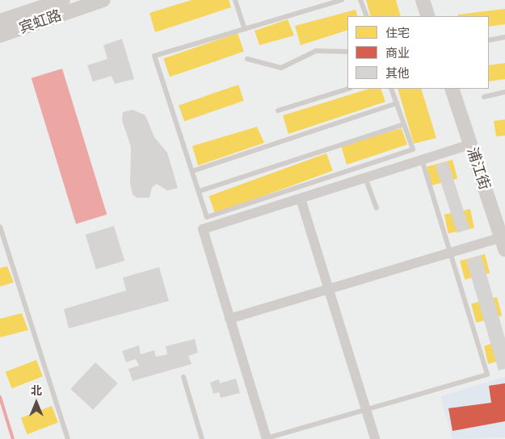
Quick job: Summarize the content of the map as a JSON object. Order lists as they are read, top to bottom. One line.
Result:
{"streets":{"street":["宾虹路","浦江街"]},"legend":["住宅","商业","其他"],"north":"top"}
